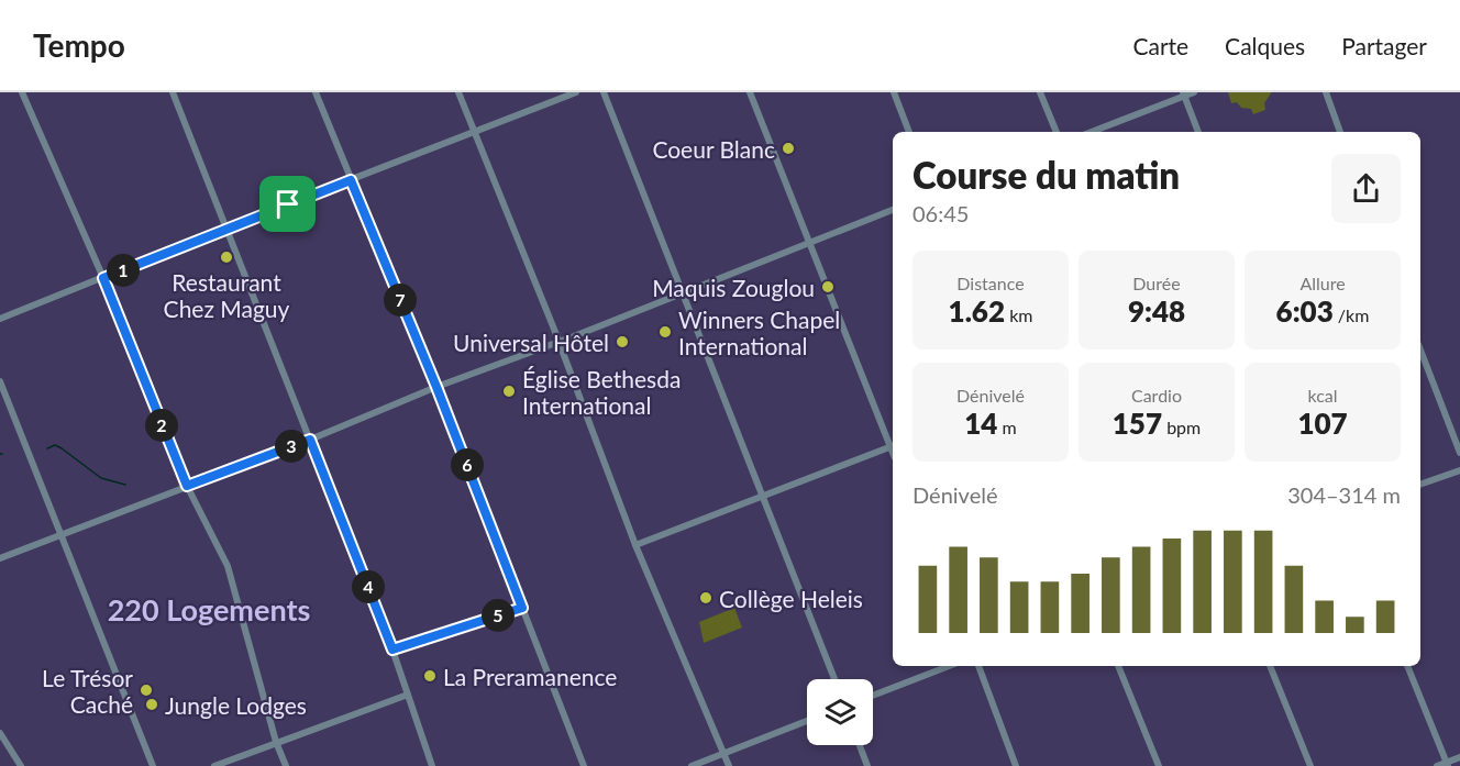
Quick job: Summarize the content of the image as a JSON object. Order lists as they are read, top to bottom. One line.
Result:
{"districts":["220 Logements"],"places":["Coeur Blanc","Restaurant Chez Maguy","Maquis Zouglou","Winners Chapel International","Universal Hôtel","Église Bethesda International","Collège Heleis","La Preramanence","Le Trésor Caché","Jungle Lodges"],"page":{"header":"Tempo","nav":["Carte","Calques","Partager"],"heading":["Course du matin","06:45"],"stats":[["Distance","1.62 km"],["Durée","9:48"],["Allure","6:03 /km"],["Dénivelé","14 m"],["Cardio","157 bpm"],["kcal","107"]],"pins":["1","7","2","3","6","4","5"],"chart":["Dénivelé","304–314 m"]}}
